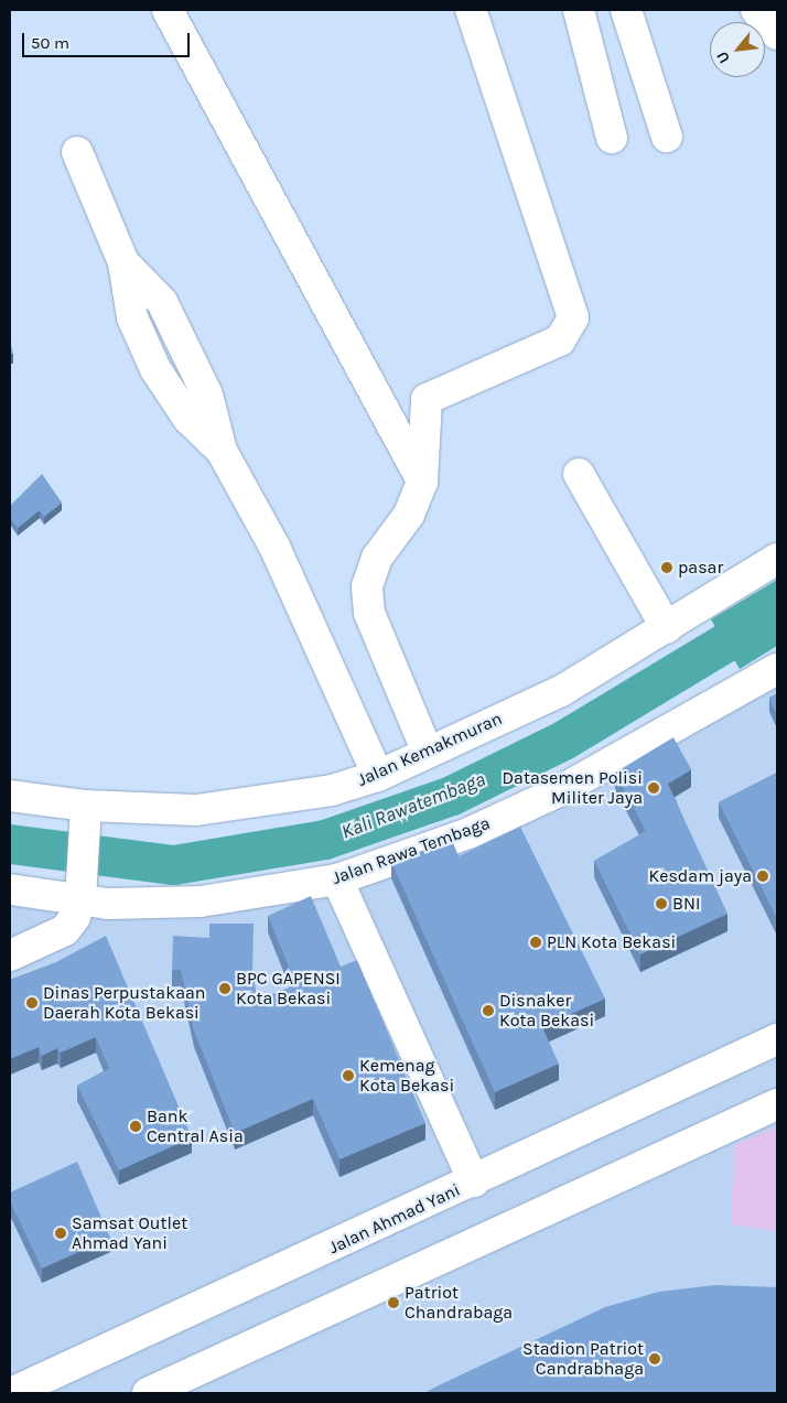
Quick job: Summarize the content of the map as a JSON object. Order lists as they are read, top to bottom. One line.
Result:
{"streets":{"main road":["Jalan Kemakmuran","Jalan Rawa Tembaga","Jalan Ahmad Yani"]},"water":["Kali Rawatembaga"],"places":["pasar","Datasemen Polisi Militer Jaya","Kesdam jaya","BNI","PLN Kota Bekasi","BPC GAPENSI Kota Bekasi","Dinas Perpustakaan Daerah Kota Bekasi","Disnaker Kota Bekasi","Kemenag Kota Bekasi","Bank Central Asia","Samsat Outlet Ahmad Yani","Patriot Chandrabaga","Stadion Patriot Candrabhaga"],"scale_bar":"50 m","north":"bottom left"}
